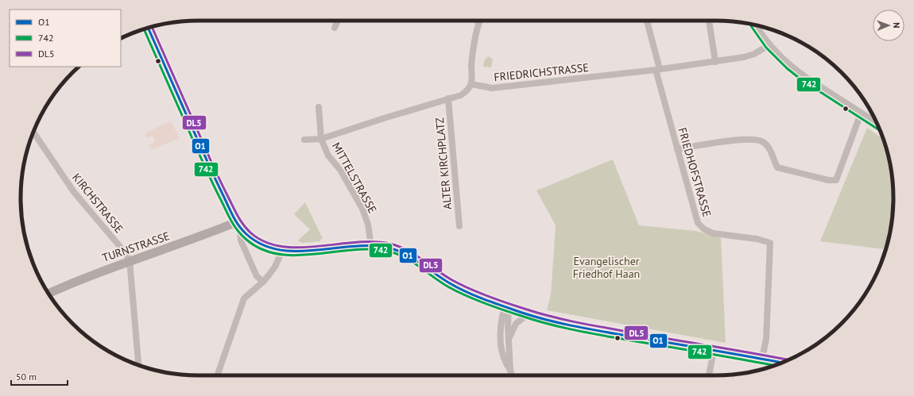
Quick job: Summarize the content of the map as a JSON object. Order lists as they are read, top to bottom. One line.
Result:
{"streets":{"main road":["TURNSTRASSE"],"street":["FRIEDRICHSTRASSE","ALTER KIRCHPLATZ","FRIEDHOFSTRASSE","MITTELSTRASSE","KIRCHSTRASSE"]},"crossings":[["FRIEDRICHSTRASSE","FRIEDHOFSTRASSE"],["KIRCHSTRASSE","TURNSTRASSE"]],"parks":["Evangelischer Friedhof Haan"],"lines":["transit line 742","transit line DL5","transit line O1"],"legend":["O1","742","DL5"],"scale_bar":"50 m","north":"right"}
